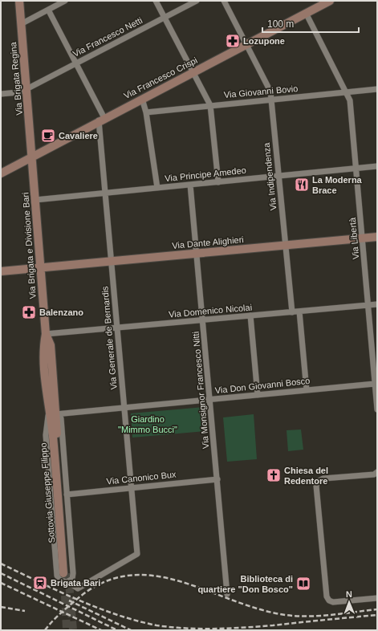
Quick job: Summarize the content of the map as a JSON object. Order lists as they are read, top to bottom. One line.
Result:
{"streets":{"street":["Via Francesco Netti","Via Francesco Crispi","Via Brigata Regina","Via Giovanni Bovio","Via Principe Amedeo","Via Indipendenza","Via Libertà","Via Dante Alighieri","Via Brigata e Divisione Bari","Via Domenico Nicolai","Via Generale de Bernardis","Via Don Giovanni Bosco","Via Monsignor Francesco Nitti","Via Canonico Bux","Sottovia Giuseppe Filippo"]},"crossings":[["Via Francesco Netti","Via Brigata Regina"],["Via Francesco Crispi","Via Brigata Regina"],["Via Francesco Crispi","Via Indipendenza"],["Via Francesco Crispi","Via Libertà"],["Via Francesco Crispi","Via Brigata e Divisione Bari"],["Via Francesco Crispi","Via Generale de Bernardis"],["Via Brigata Regina","Via Brigata e Divisione Bari"],["Via Giovanni Bovio","Via Indipendenza"],["Via Giovanni Bovio","Via Libertà"],["Via Principe Amedeo","Via Indipendenza"],["Via Principe Amedeo","Via Libertà"],["Via Principe Amedeo","Via Brigata e Divisione Bari"],["Via Principe Amedeo","Via Generale de Bernardis"],["Via Principe Amedeo","Via Monsignor Francesco Nitti"],["Via Indipendenza","Via Dante Alighieri"],["Via Indipendenza","Via Domenico Nicolai"],["Via Libertà","Via Dante Alighieri"],["Via Libertà","Via Domenico Nicolai"],["Via Libertà","Via Don Giovanni Bosco"],["Via Dante Alighieri","Via Brigata e Divisione Bari"],["Via Dante Alighieri","Via Generale de Bernardis"],["Via Dante Alighieri","Via Monsignor Francesco Nitti"],["Via Brigata e Divisione Bari","Via Domenico Nicolai"],["Via Domenico Nicolai","Via Generale de Bernardis"],["Via Domenico Nicolai","Via Monsignor Francesco Nitti"],["Via Generale de Bernardis","Via Don Giovanni Bosco"],["Via Generale de Bernardis","Via Canonico Bux"],["Via Generale de Bernardis","Sottovia Giuseppe Filippo"],["Via Don Giovanni Bosco","Via Monsignor Francesco Nitti"],["Via Don Giovanni Bosco","Sottovia Giuseppe Filippo"],["Via Monsignor Francesco Nitti","Via Canonico Bux"]],"parks":["Giardino \"Mimmo Bucci\""],"places":{"pharmacy":["Lozupone","Balenzano"],"cafe":["Cavaliere"],"restaurant":["La Moderna Brace"],"church":["Chiesa del Redentore"],"station":["Brigata Bari"],"library":["Biblioteca di quartiere \"Don Bosco\""]},"scale_bar":"100 m","north":"top"}
